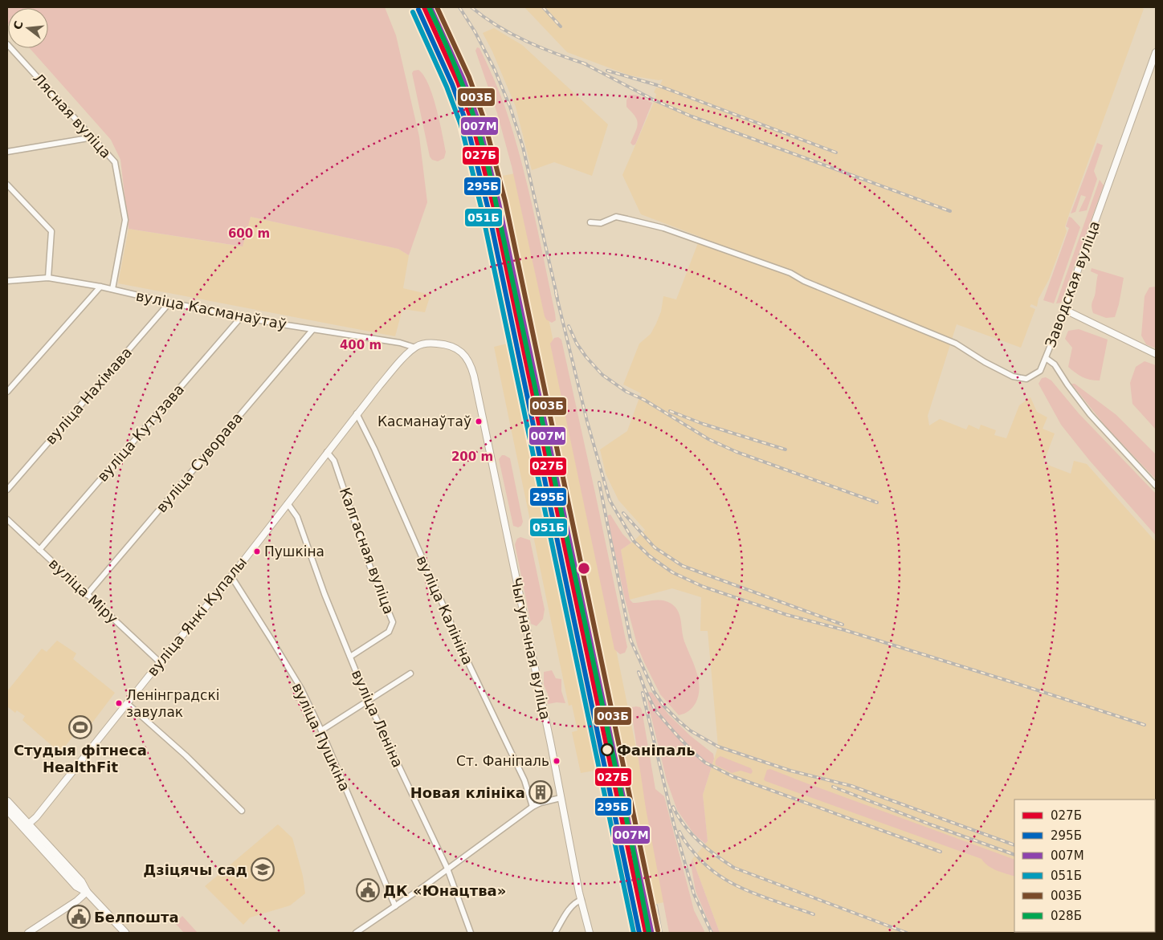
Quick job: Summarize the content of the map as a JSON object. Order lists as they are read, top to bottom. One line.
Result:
{"streets":{"street":["Лясная вуліца","Заводская вуліца","вуліца Касманаўтаў","вуліца Нахімава","вуліца Кутузава","вуліца Суворава","Калгасная вуліца","вуліца Міру","вуліца Калініна","вуліца Янкі Купалы","Чыгуначная вуліца","вуліца Леніна","вуліца Пушкіна"]},"crossings":[["Лясная вуліца","вуліца Касманаўтаў"],["вуліца Касманаўтаў","вуліца Нахімава"],["вуліца Касманаўтаў","вуліца Кутузава"],["вуліца Касманаўтаў","вуліца Суворава"],["вуліца Касманаўтаў","вуліца Янкі Купалы"],["вуліца Касманаўтаў","Чыгуначная вуліца"],["вуліца Кутузава","вуліца Міру"],["вуліца Суворава","вуліца Міру"],["Калгасная вуліца","вуліца Янкі Купалы"],["Калгасная вуліца","вуліца Леніна"],["вуліца Міру","вуліца Янкі Купалы"],["вуліца Калініна","вуліца Янкі Купалы"],["вуліца Янкі Купалы","Чыгуначная вуліца"],["вуліца Янкі Купалы","вуліца Леніна"],["вуліца Янкі Купалы","вуліца Пушкіна"]],"places":{"other":["Касманаўтаў","Пушкіна","Ленінградскі завулак","Фаніпаль","Ст. Фаніпаль"],"sports":["Студыя фітнеса HealthFit"],"building":["Новая клініка"],"school or university":["Дзіцячы сад"],"public building":["ДК «Юнацтва»","Белпошта"]},"lines":["transit line 027Б","transit line 007М","transit line 003Б","transit line 028Б","transit line 295Б","transit line 051Б"],"legend":["027Б","295Б","007М","051Б","003Б","028Б"],"north":"left","rings":["600 m","400 m","200 m"]}
